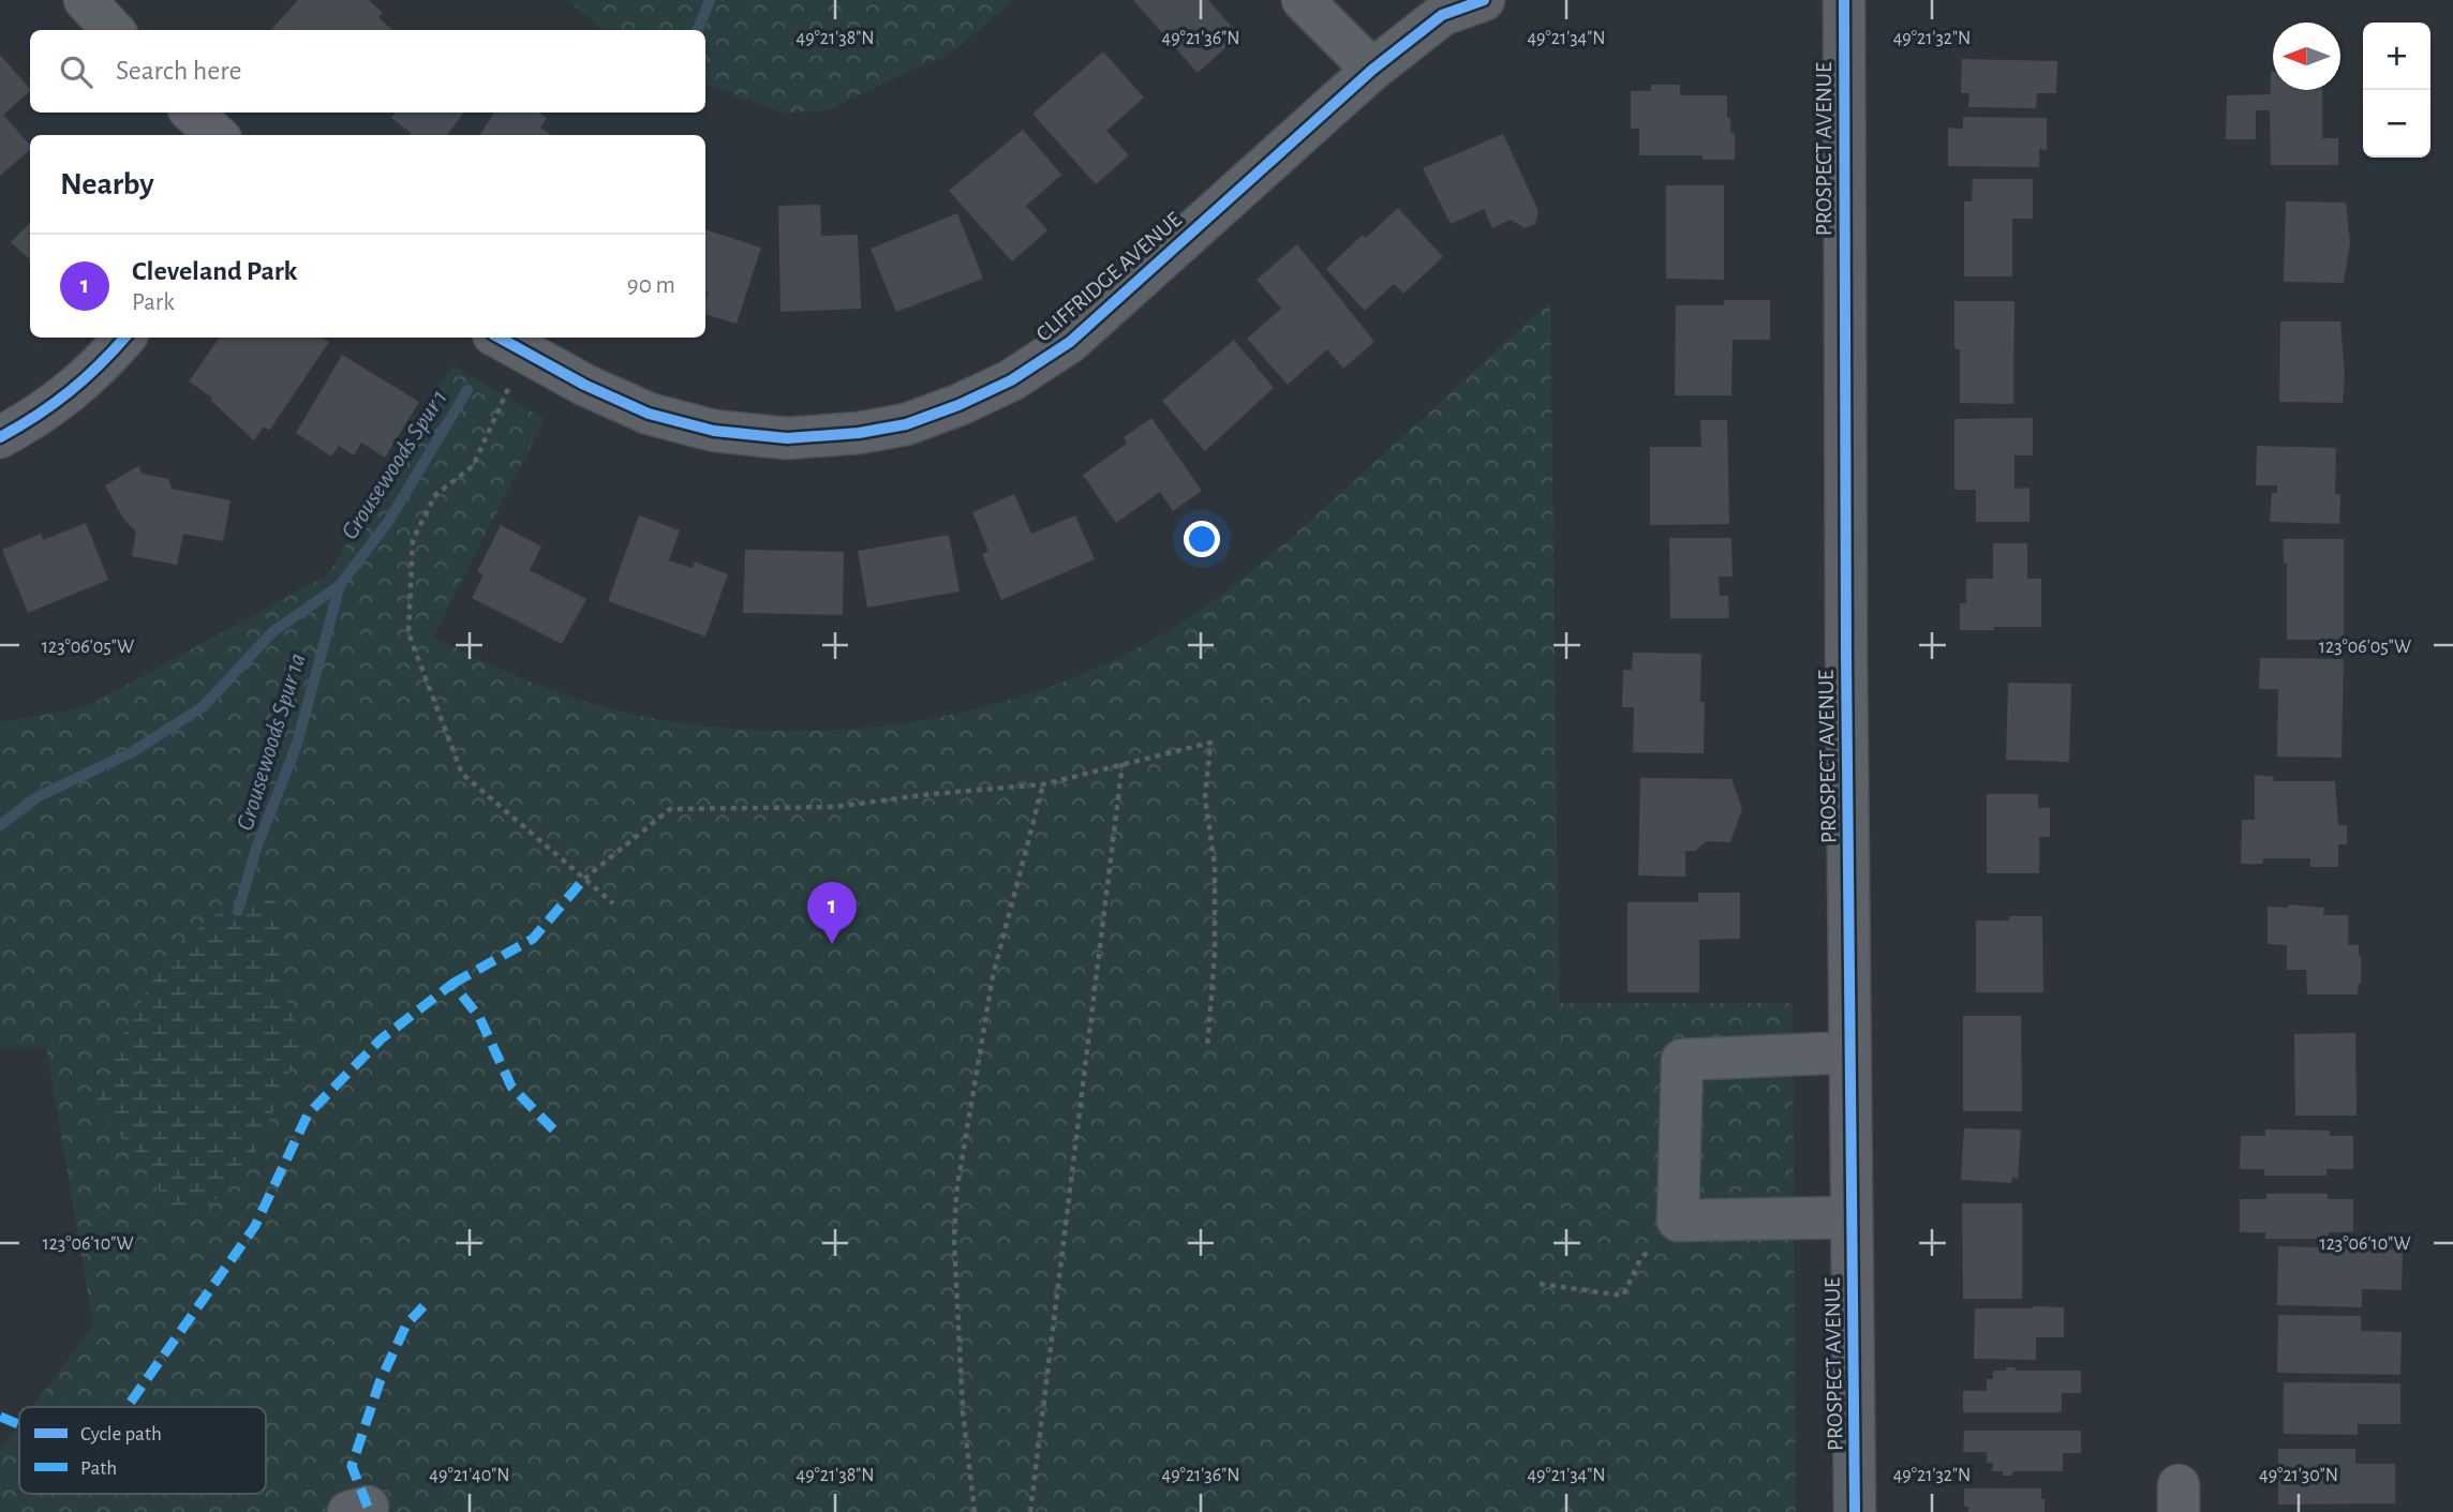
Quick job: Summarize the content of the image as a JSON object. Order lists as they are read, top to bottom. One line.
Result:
{"streets":{"street":["PROSPECT AVENUE","CLIFFRIDGE AVENUE"]},"water":["Grousewoods Spur 1","Grousewoods Spur 1a"],"legend":["Cycle path","Path"],"north":"left","page":{"map_buttons":["+","−"],"search":"Search here","heading":"Nearby","list":[{"mark":"1","name":"Cleveland Park","note":"Park","value":"90 m"}],"pins":"1"},"coordinates":["49°21'38\"N","49°21'36\"N","49°21'34\"N","49°21'32\"N","123°06'05\"W","123°06'10\"W","49°21'40\"N","49°21'30\"N"]}
